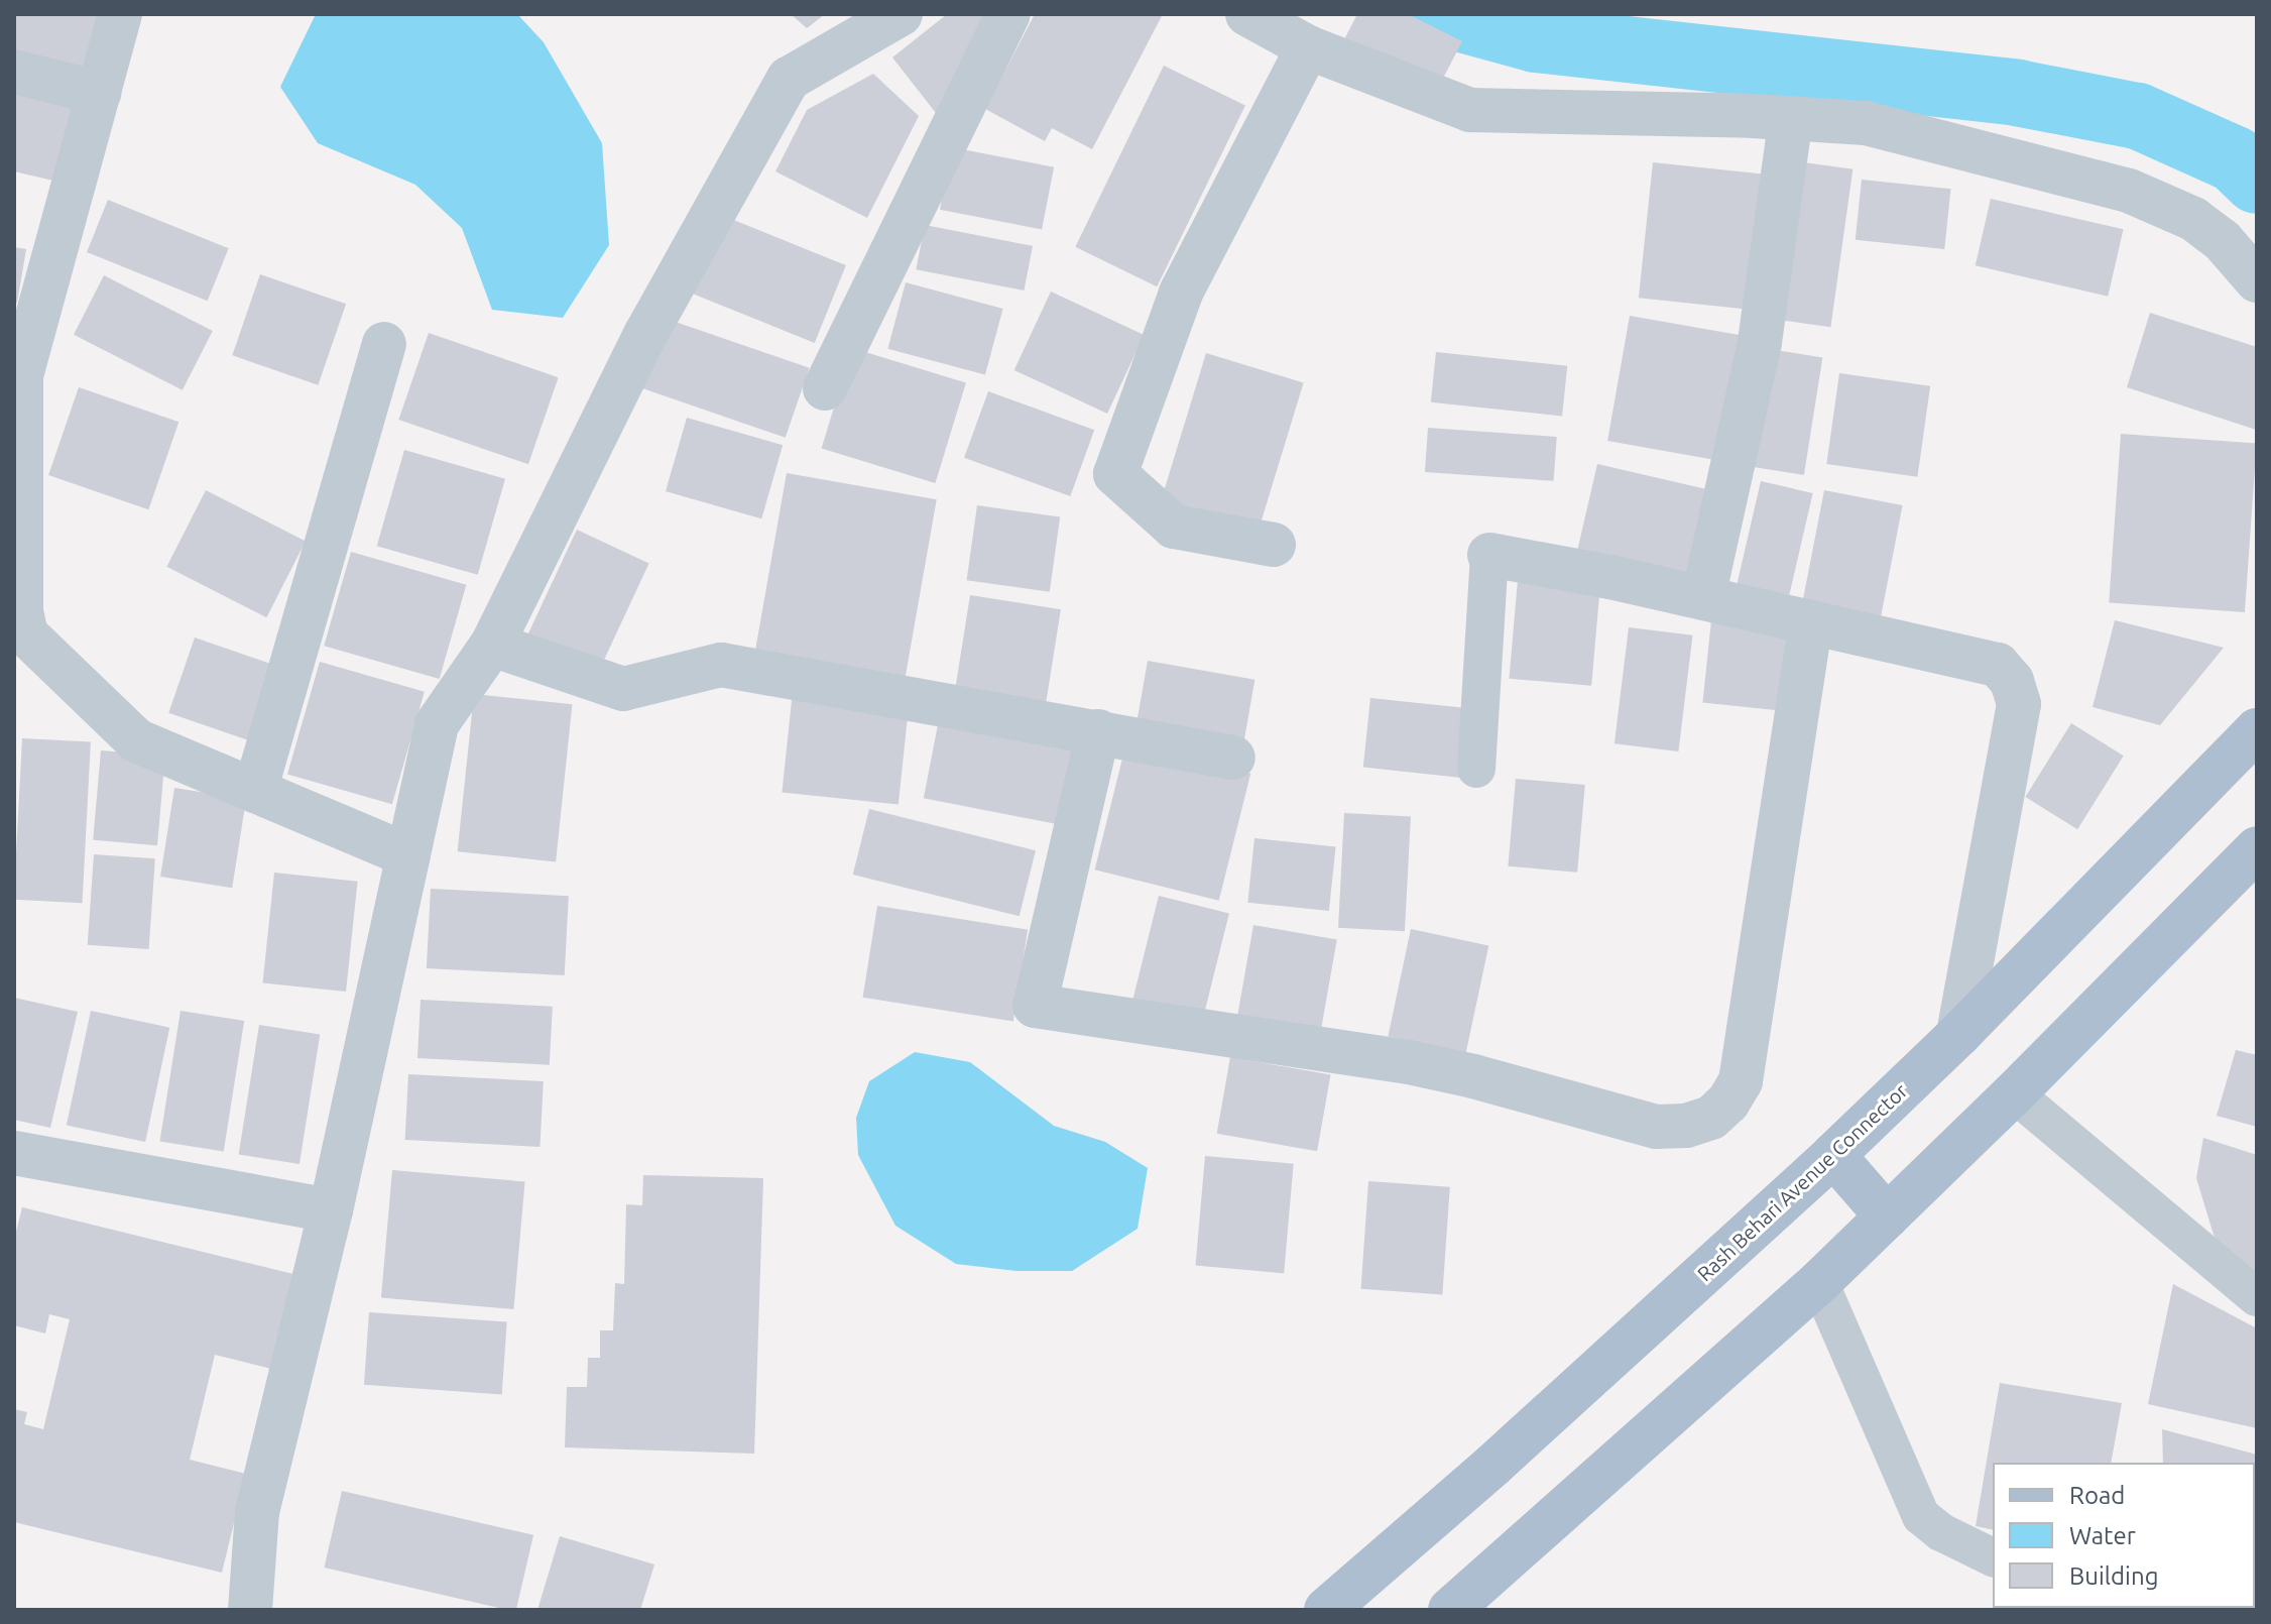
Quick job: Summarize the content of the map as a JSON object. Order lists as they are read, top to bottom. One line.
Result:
{"streets":{"main road":["Rash Behari Avenue Connector"]},"legend":["Road","Water","Building"]}
